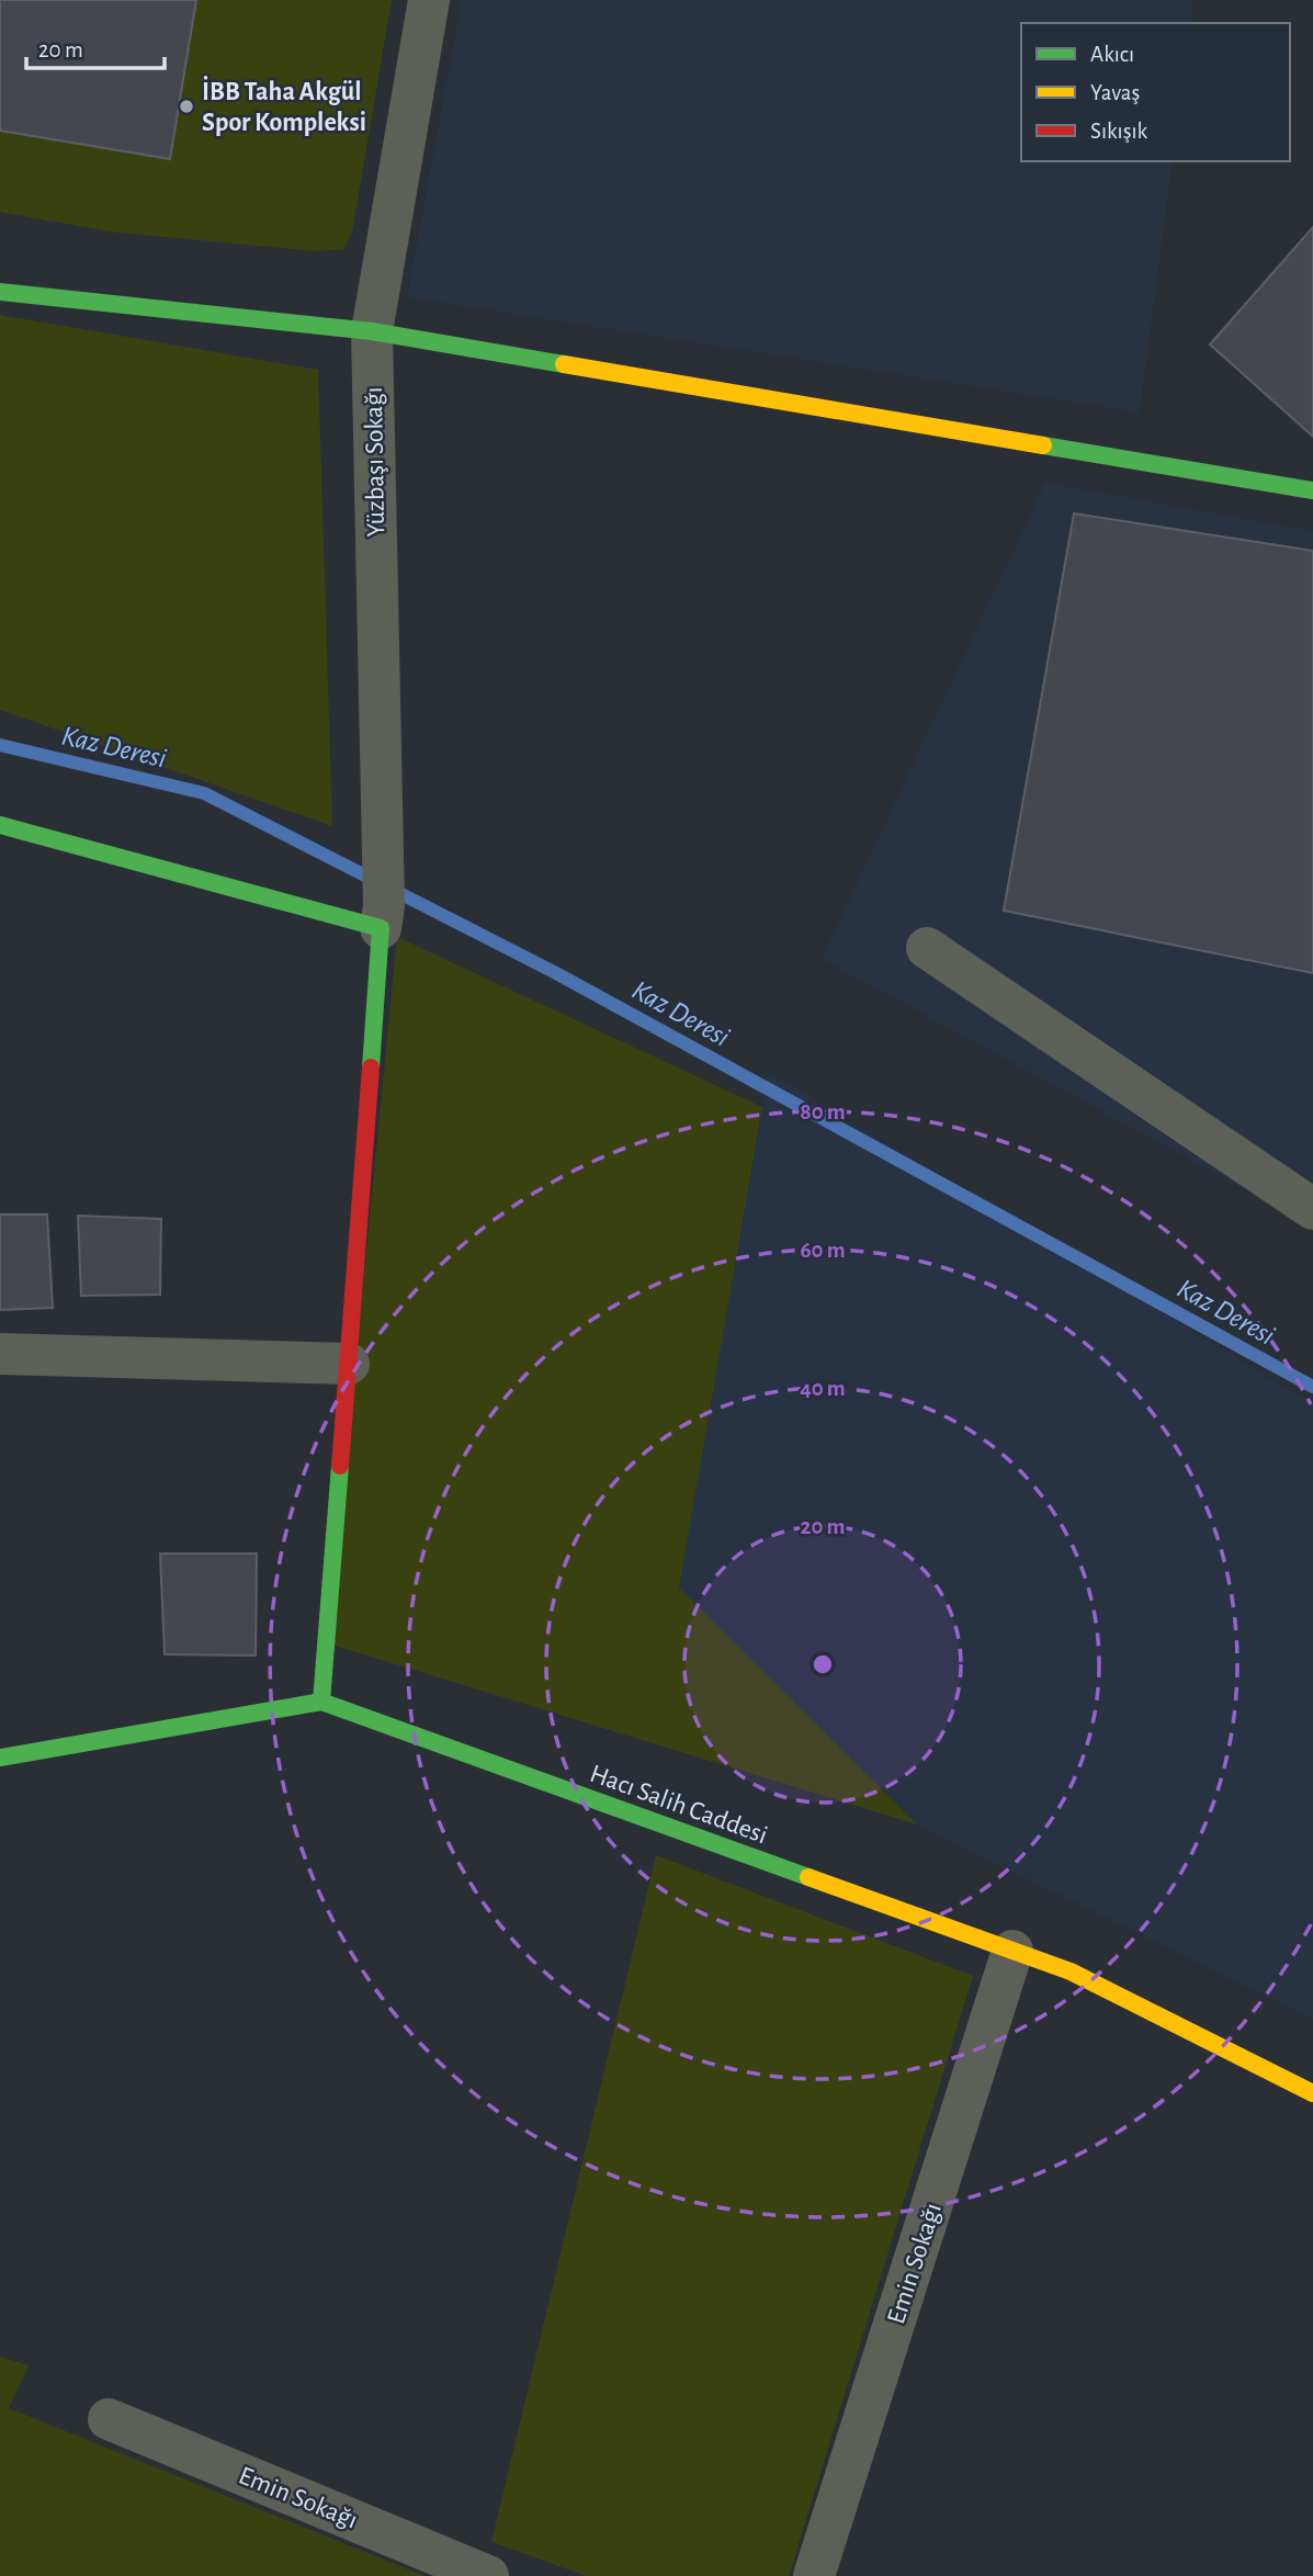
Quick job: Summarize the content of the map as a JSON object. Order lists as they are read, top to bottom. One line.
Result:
{"streets":{"street":["Yüzbaşı Sokağı","Hacı Salih Caddesi","Emin Sokağı"]},"crossings":[["Hacı Salih Caddesi","Emin Sokağı"]],"water":["Kaz Deresi"],"places":["İBB Taha Akgül Spor Kompleksi"],"legend":["Akıcı","Yavaş","Sıkışık"],"scale_bar":"20 m","rings":["80 m","60 m","40 m","20 m"]}
